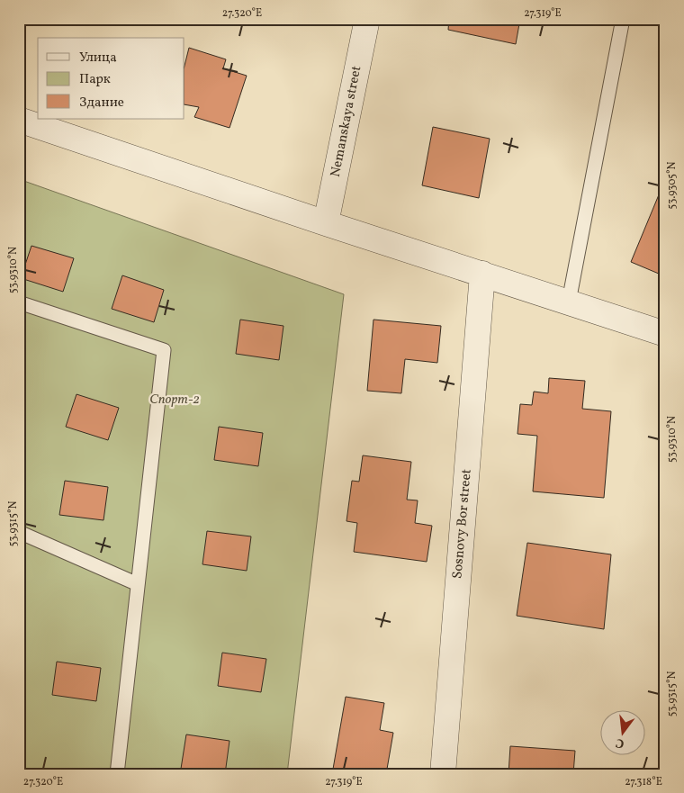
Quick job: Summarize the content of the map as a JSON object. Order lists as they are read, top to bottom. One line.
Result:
{"streets":{"street":["Nemanskaya street","Sosnovy Bor street"]},"parks":["Спорт-2"],"legend":["Улица","Парк","Здание"],"north":"bottom","coordinates":["27.320°E","27.319°E","53.9305°N","53.9310°N","53.9315°N","27.318°E"]}
